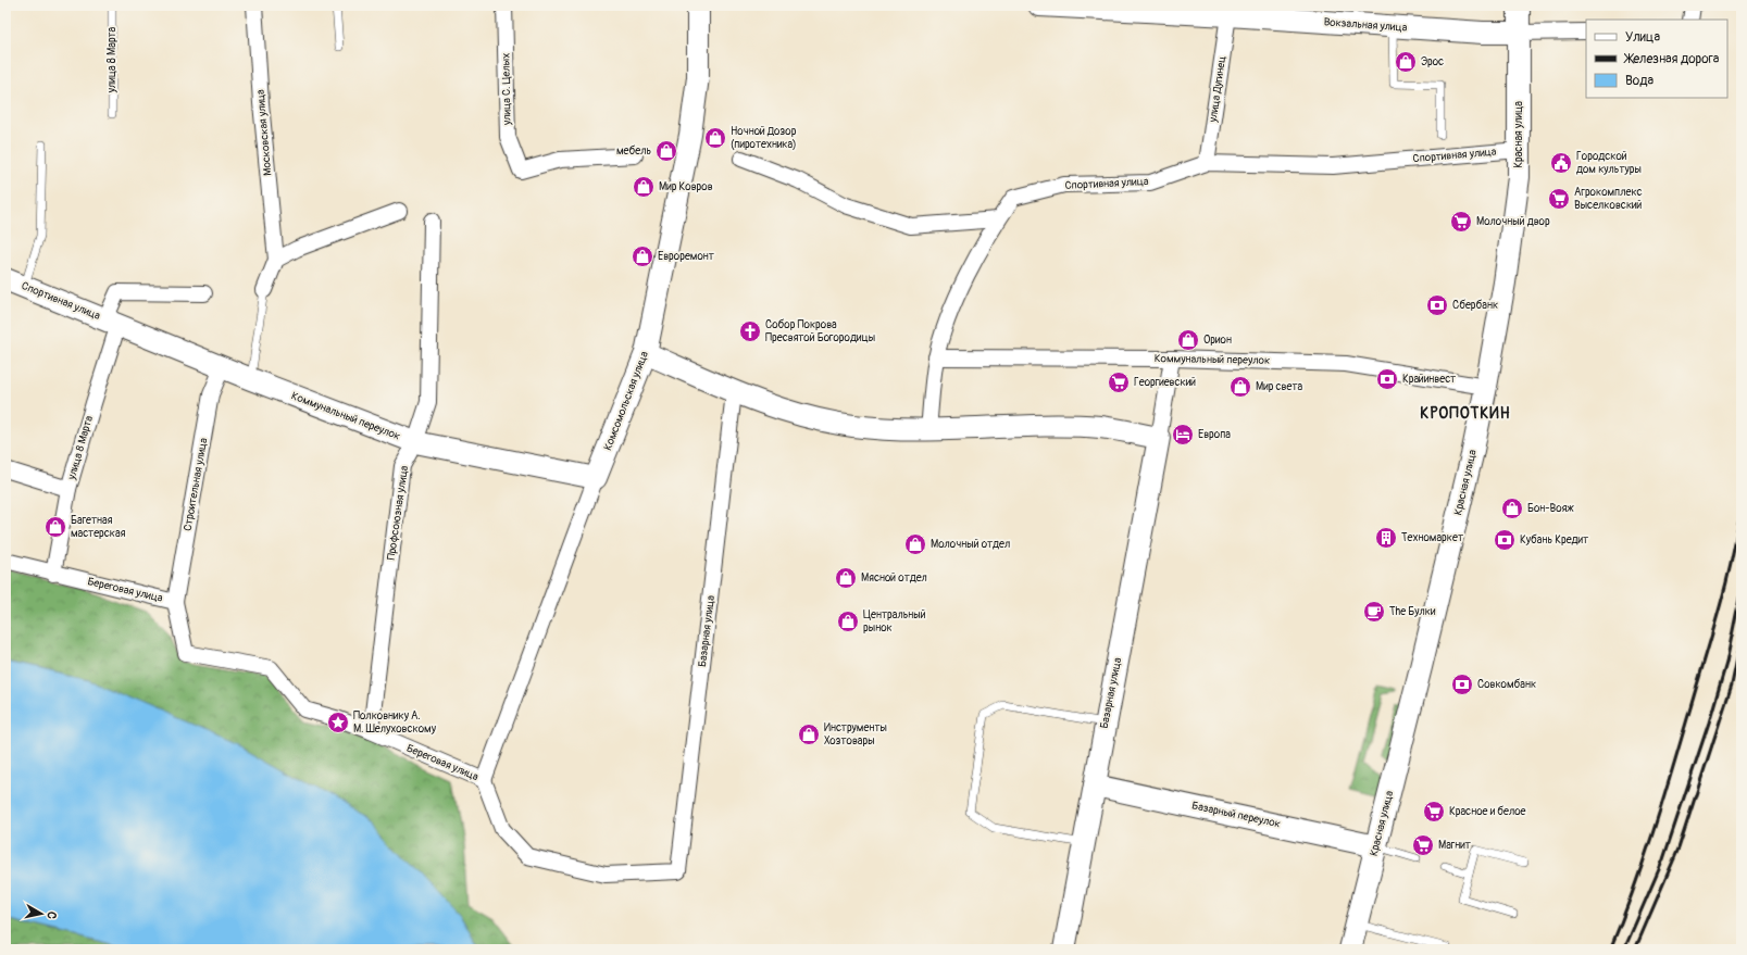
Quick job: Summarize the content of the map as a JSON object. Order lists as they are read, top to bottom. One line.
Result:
{"streets":{"main road":["Вокзальная улица","Красная улица","Спортивная улица","Коммунальный переулок","Комсомольская улица","Базарная улица","Базарный переулок"],"street":["улица 8 Марта","улица С. Целых","улица Дугинец","Московская улица","Строительная улица","Профсоюзная улица","Береговая улица"]},"crossings":[["Вокзальная улица","улица Дугинец"],["Вокзальная улица","Красная улица"],["улица 8 Марта","Спортивная улица"],["улица 8 Марта","Коммунальный переулок"],["улица 8 Марта","Береговая улица"],["улица Дугинец","Спортивная улица"],["Красная улица","Спортивная улица"],["Красная улица","Коммунальный переулок"],["Красная улица","Базарный переулок"],["Спортивная улица","Коммунальный переулок"],["Коммунальный переулок","Комсомольская улица"],["Коммунальный переулок","Строительная улица"],["Коммунальный переулок","Профсоюзная улица"],["Коммунальный переулок","Базарная улица"],["Комсомольская улица","Береговая улица"],["Комсомольская улица","Базарная улица"],["Строительная улица","Береговая улица"],["Профсоюзная улица","Береговая улица"],["Береговая улица","Базарная улица"],["Базарная улица","Базарный переулок"]],"districts":["КРОПОТКИН"],"places":{"shop":["Эрос","Ночной Дозор (пиротехника)","мебель","Мир Ковров","Евроремонт","Орион","Мир света","Бон-Вояж","Багетная мастерская","Молочный отдел","Мясной отдел","Центральный рынок","Инструменты Хозтовары"],"public building":["Городской дом культуры"],"supermarket":["Агрокомплекс Выселковский","Молочный двор","Георгиевский","Красное и белое","Магнит"],"bank":["Сбербанк","Крайинвест","Кубань Кредит","Совкомбанк"],"church":["Собор Покрова Пресвятой Богородицы"],"hotel":["Европа"],"building":["Техномаркет"],"cafe":["The Булки"],"place":["Полковнику А. М. Шелуховскому"]},"legend":["Улица","Железная дорога","Вода"],"north":"right"}
